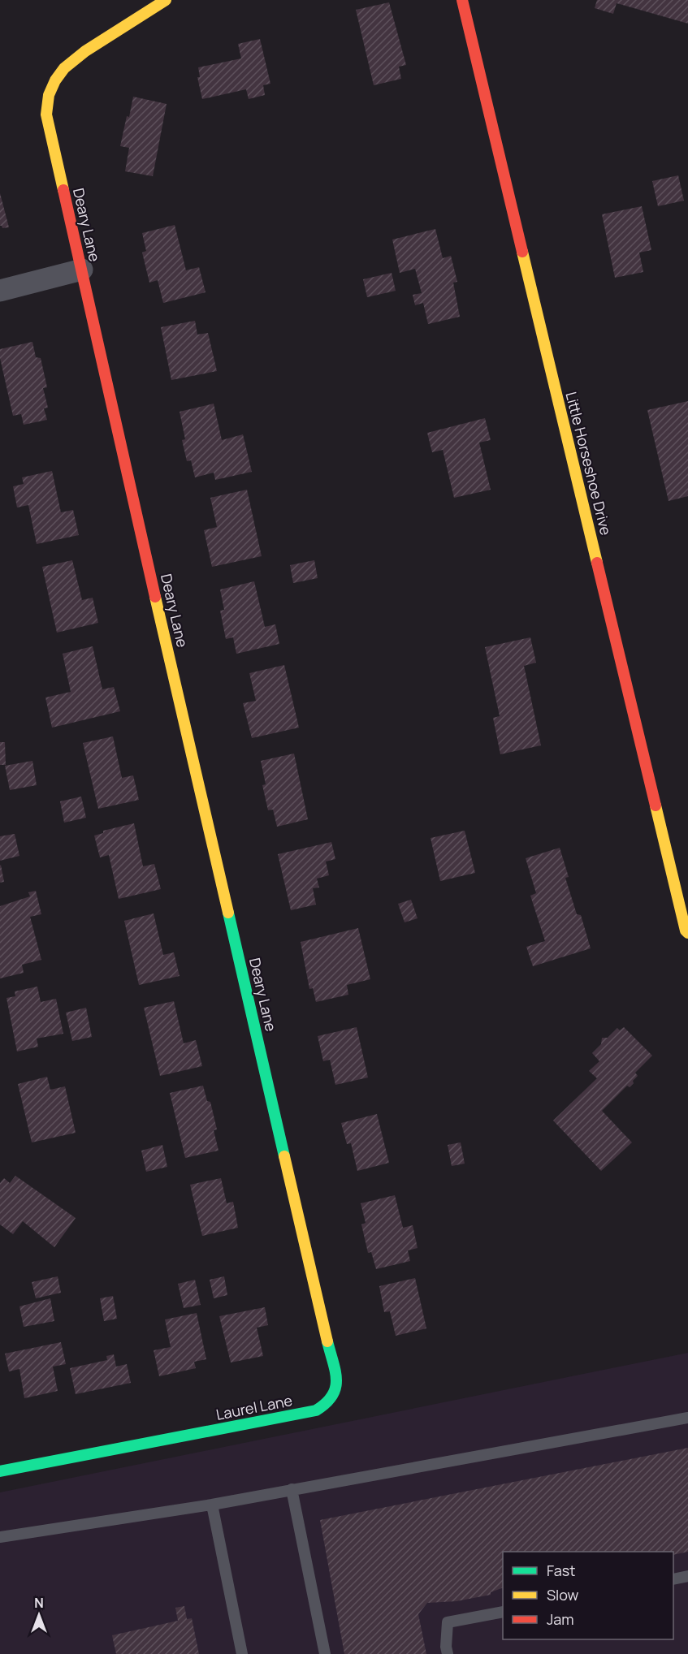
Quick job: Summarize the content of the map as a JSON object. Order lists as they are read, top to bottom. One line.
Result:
{"streets":{"street":["Deary Lane","Little Horseshoe Drive","Laurel Lane"]},"crossings":[["Deary Lane","Laurel Lane"]],"legend":["Fast","Slow","Jam"],"north":"top"}
